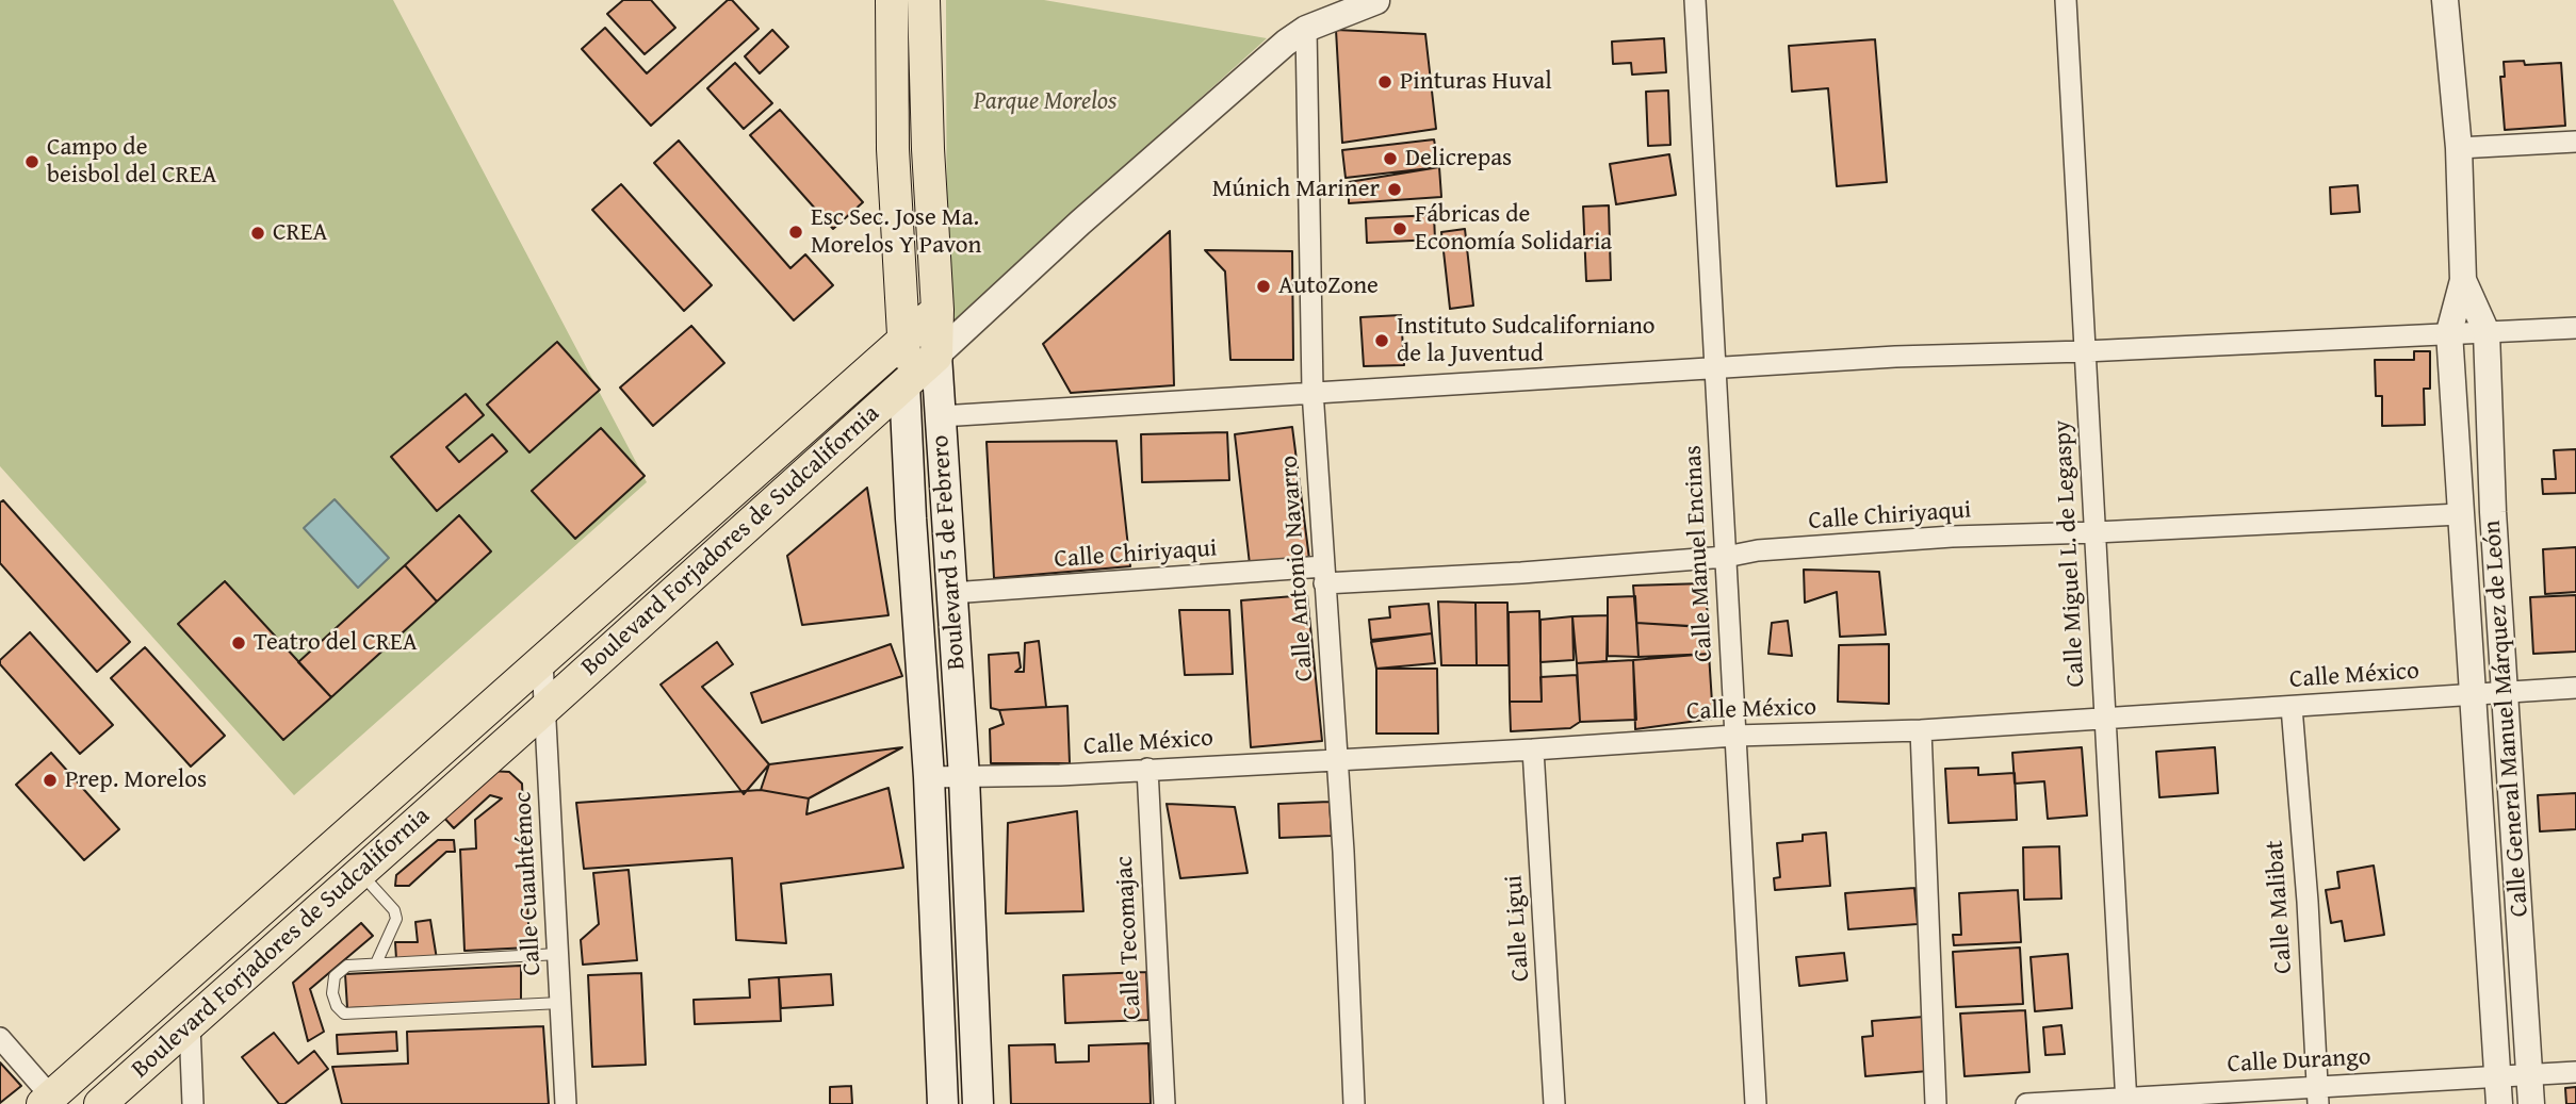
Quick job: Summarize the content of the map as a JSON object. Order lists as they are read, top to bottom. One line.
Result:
{"streets":{"main road":["Boulevard Forjadores de Sudcalifornia","Boulevard 5 de Febrero"],"street":["Calle Chiriyaqui","Calle Manuel Encinas","Calle Miguel L. de Legaspy","Calle Antonio Navarro","Calle México","Calle General Manuel Márquez de León","Calle Cuauhtémoc","Calle Malibat","Calle Ligui","Calle Tecomajac","Calle Durango"]},"crossings":[["Calle Chiriyaqui","Boulevard 5 de Febrero"],["Calle Chiriyaqui","Calle Manuel Encinas"],["Calle Chiriyaqui","Calle Miguel L. de Legaspy"],["Calle Chiriyaqui","Calle Antonio Navarro"],["Calle Chiriyaqui","Calle General Manuel Márquez de León"],["Boulevard Forjadores de Sudcalifornia","Boulevard 5 de Febrero"],["Boulevard Forjadores de Sudcalifornia","Calle Antonio Navarro"],["Boulevard Forjadores de Sudcalifornia","Calle Cuauhtémoc"],["Boulevard 5 de Febrero","Calle México"],["Calle Manuel Encinas","Calle México"],["Calle Miguel L. de Legaspy","Calle México"],["Calle Miguel L. de Legaspy","Calle Durango"],["Calle Antonio Navarro","Calle México"],["Calle México","Calle General Manuel Márquez de León"],["Calle México","Calle Malibat"],["Calle México","Calle Ligui"],["Calle México","Calle Tecomajac"],["Calle General Manuel Márquez de León","Calle Durango"],["Calle Malibat","Calle Durango"]],"parks":["Parque Morelos"],"places":["Pinturas Huval","Delicrepas","Campo de beisbol del CREA","Múnich Mariner","Fábricas de Economía Solidaria","Esc Sec. Jose Ma. Morelos Y Pavon","CREA","AutoZone","Instituto Sudcaliforniano de la Juventud","Teatro del CREA","Prep. Morelos"]}
